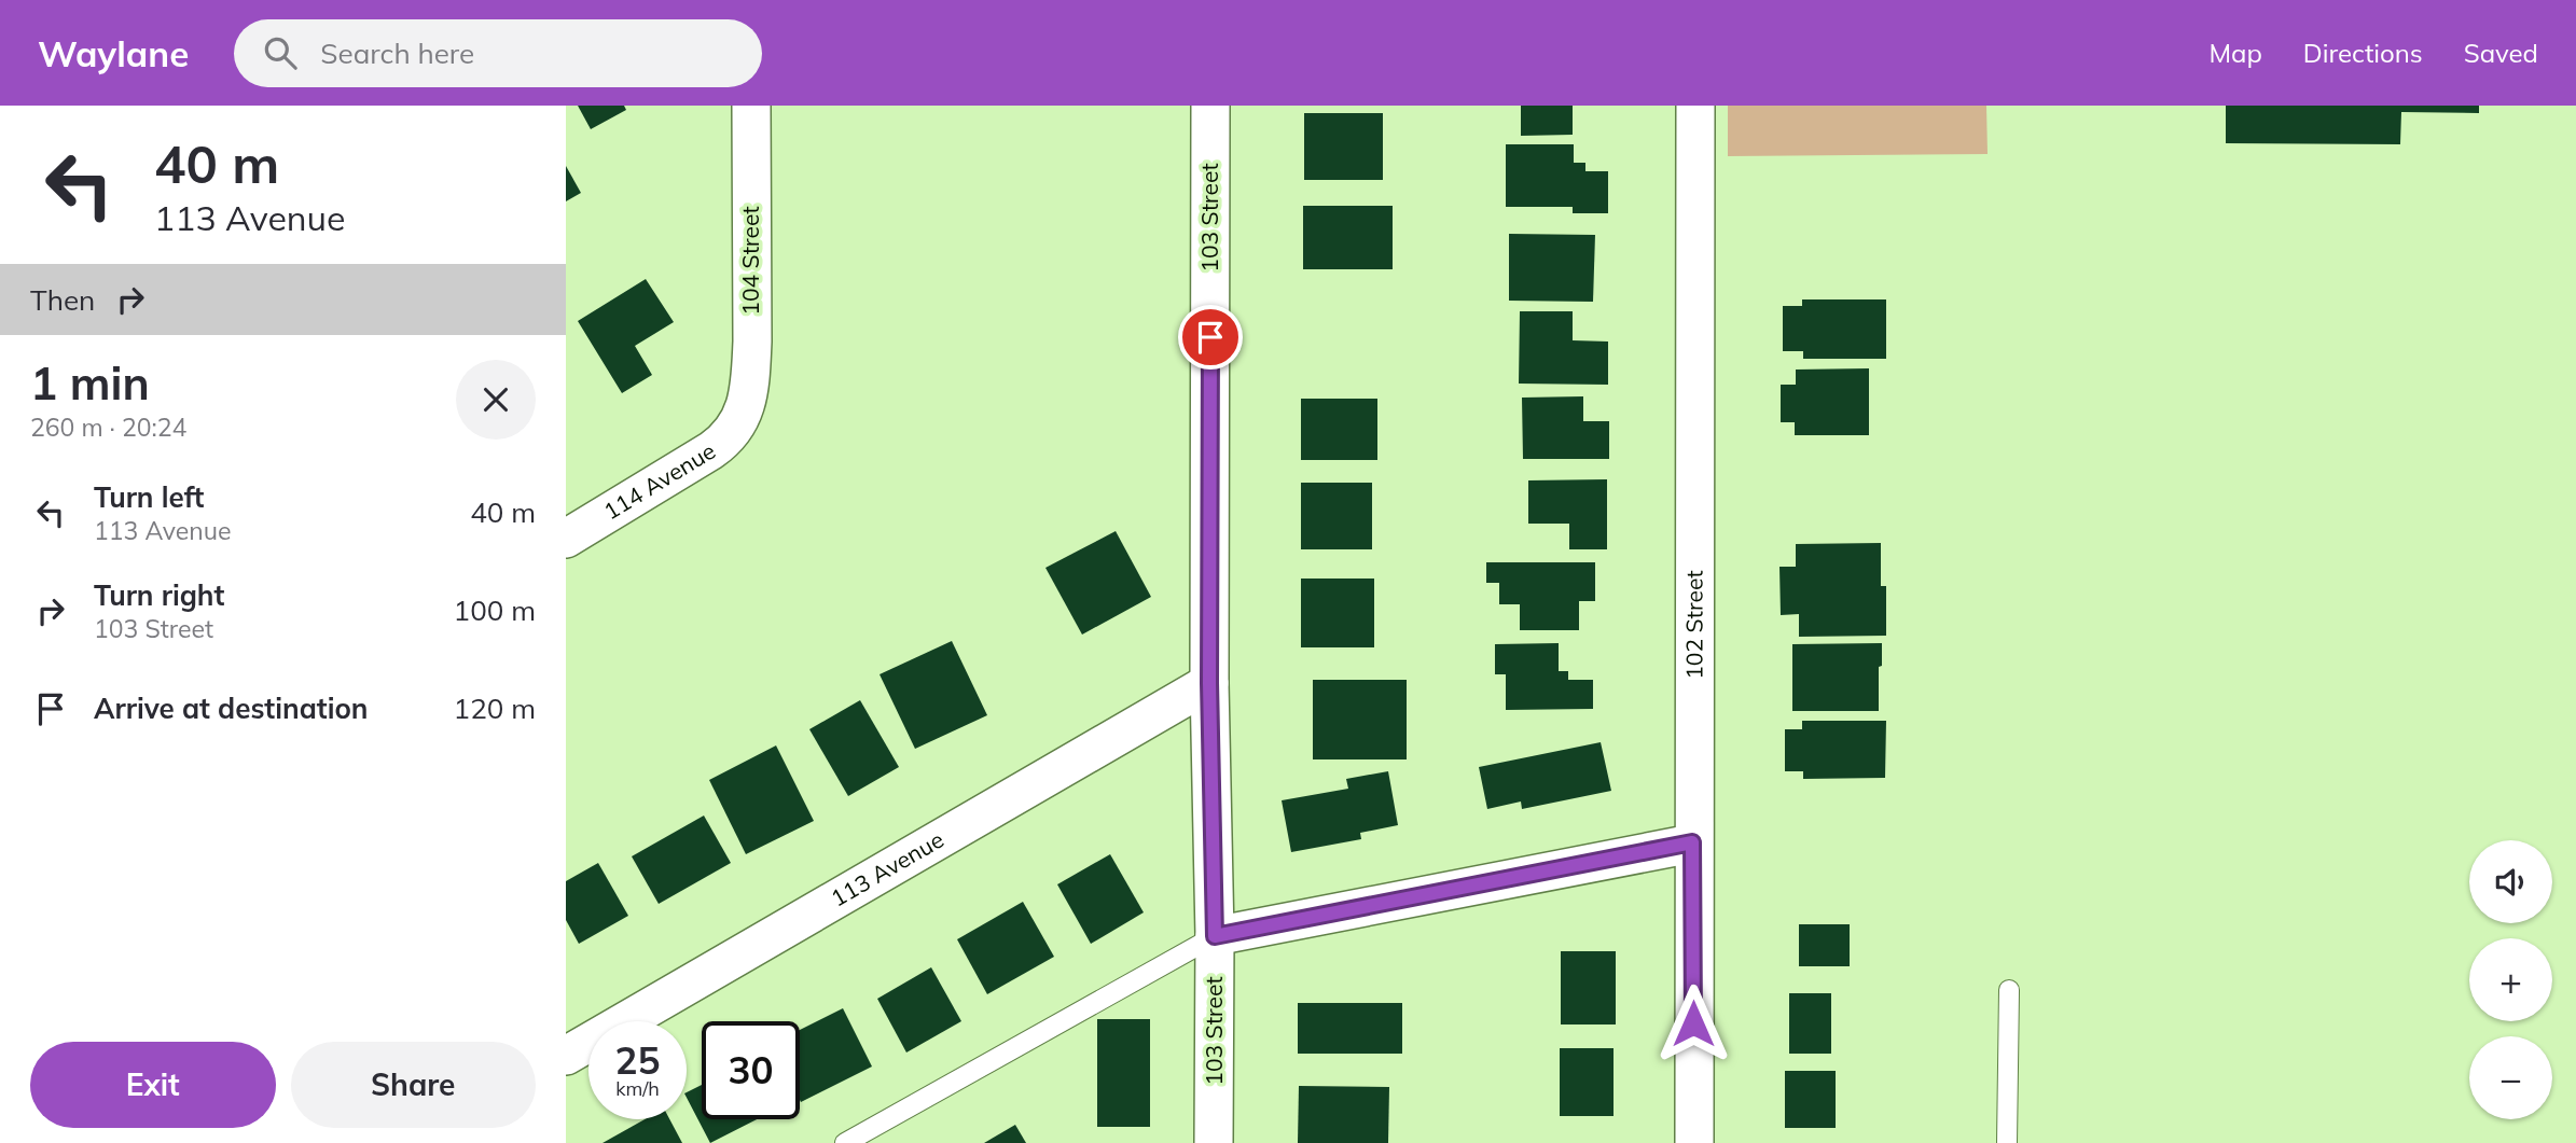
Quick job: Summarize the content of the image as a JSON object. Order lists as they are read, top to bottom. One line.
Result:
{"streets":{"street":["103 Street","104 Street","114 Avenue","102 Street","113 Avenue"]},"crossings":[["103 Street","113 Avenue"],["104 Street","114 Avenue"]],"page":{"header":"Waylane","search":"Search here","nav":["Map","Directions","Saved"],"turn":["40 m","113 Avenue"],"then":"Then","heading":["1 min","260 m · 20:24"],"list":[{"name":"Turn left","note":"113 Avenue","value":"40 m"},{"name":"Turn right","note":"103 Street","value":"100 m"},{"name":"Arrive at destination","value":"120 m"}],"map_buttons":["+","−"],"speed":"25 km/h","limit":"30","buttons":["Exit","Share"]}}
